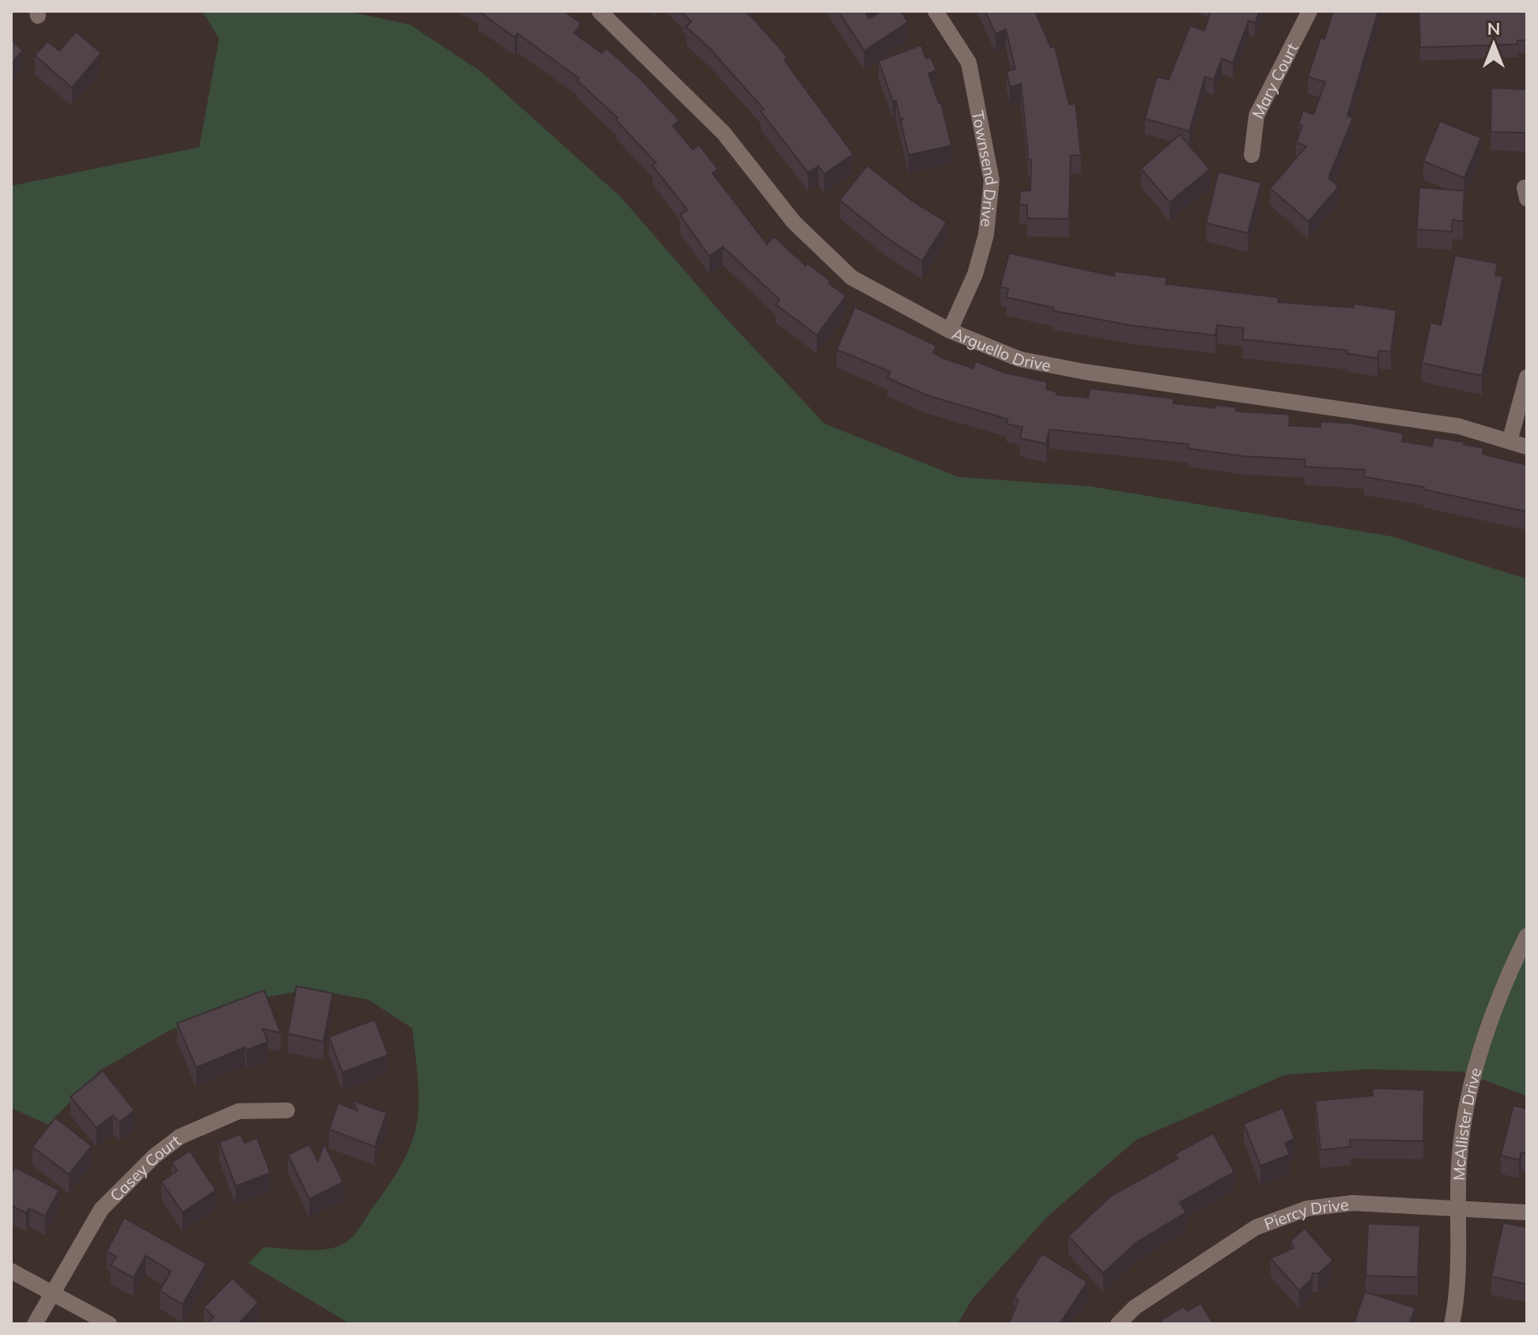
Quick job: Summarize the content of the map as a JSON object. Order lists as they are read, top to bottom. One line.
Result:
{"streets":{"street":["Mary Court","Townsend Drive","Arguello Drive","McAllister Drive","Casey Court","Piercy Drive"]},"crossings":[["Townsend Drive","Arguello Drive"],["McAllister Drive","Piercy Drive"]],"north":"top"}
